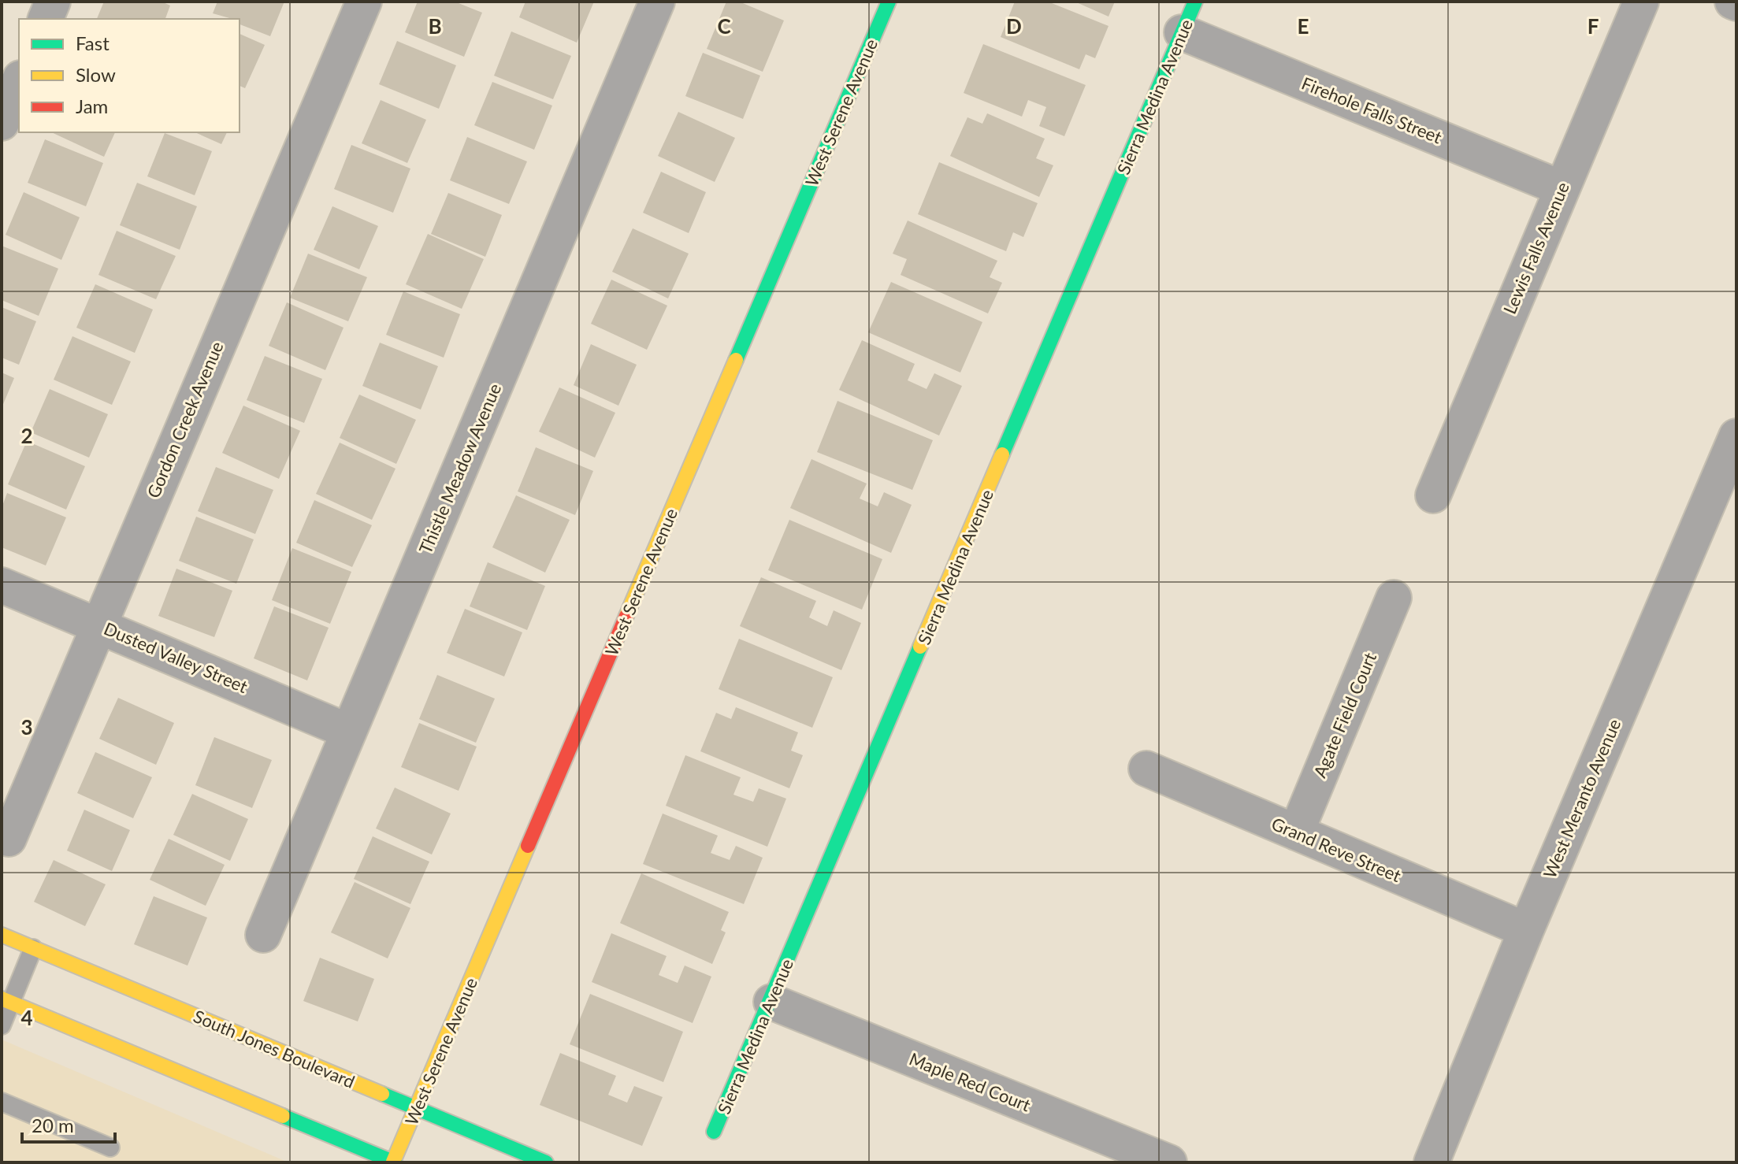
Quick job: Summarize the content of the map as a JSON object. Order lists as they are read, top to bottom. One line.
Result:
{"streets":{"street":["Sierra Medina Avenue","Firehole Falls Street","West Serene Avenue","Lewis Falls Avenue","Gordon Creek Avenue","Thistle Meadow Avenue","Dusted Valley Street","Agate Field Court","West Meranto Avenue","Grand Reve Street","South Jones Boulevard","Maple Red Court"]},"crossings":[["Sierra Medina Avenue","Firehole Falls Street"],["Sierra Medina Avenue","Maple Red Court"],["Firehole Falls Street","Lewis Falls Avenue"],["West Serene Avenue","South Jones Boulevard"],["Gordon Creek Avenue","Dusted Valley Street"],["Thistle Meadow Avenue","Dusted Valley Street"],["Agate Field Court","Grand Reve Street"],["West Meranto Avenue","Grand Reve Street"]],"legend":["Fast","Slow","Jam"],"scale_bar":"20 m","grid":{"columns":["B","C","D","E","F"],"rows":["2","3","4"]}}
